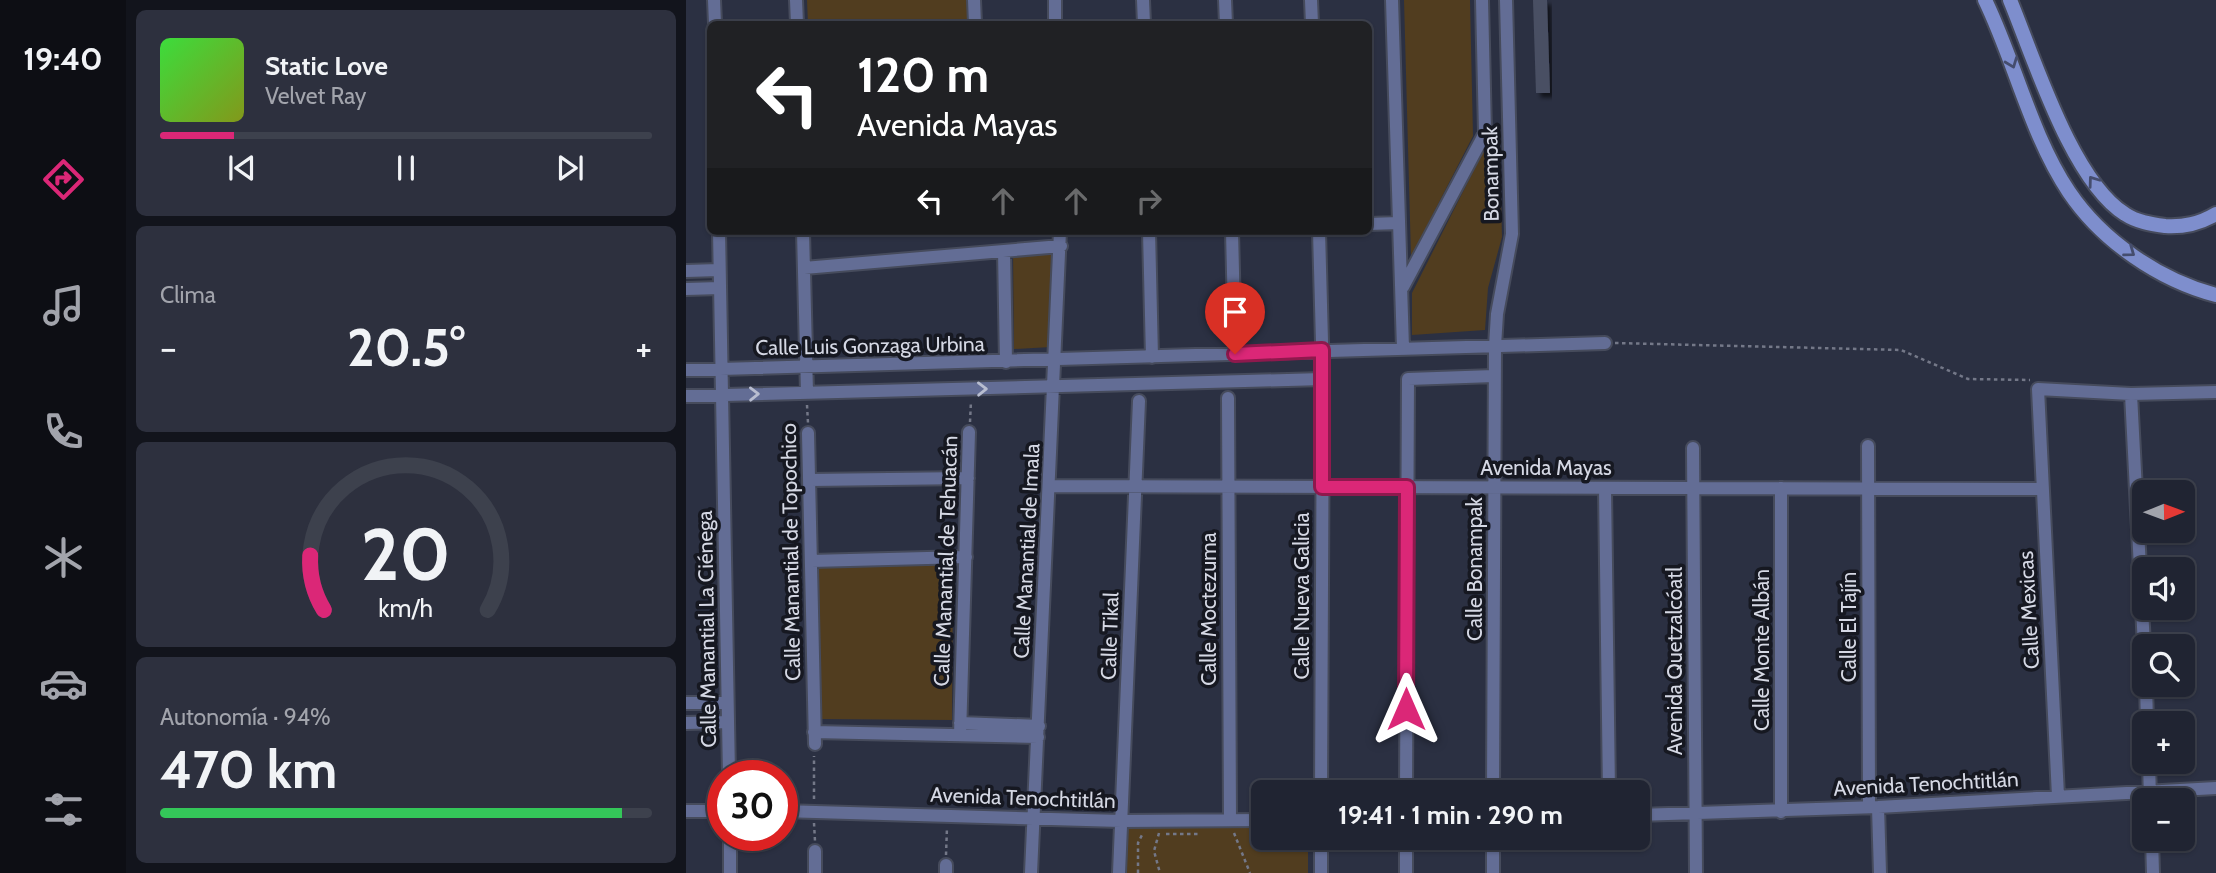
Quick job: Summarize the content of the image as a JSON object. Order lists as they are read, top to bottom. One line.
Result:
{"streets":{"street":["Bonampak","Calle Luis Gonzaga Urbina","Avenida Mayas","Calle Manantial de Imala","Calle Manantial de Topochico","Calle Manantial de Tehuacán","Calle Bonampak","Calle Nueva Galicia","Calle Moctezuma","Calle Mexicas","Calle El Tajín","Calle Manantial La Ciénega","Calle Tikal","Calle Monte Albán","Avenida Quetzalcóatl","Avenida Tenochtitlán"]},"crossings":[["Bonampak","Calle Luis Gonzaga Urbina"],["Bonampak","Calle Bonampak"],["Calle Luis Gonzaga Urbina","Calle Manantial de Imala"],["Calle Luis Gonzaga Urbina","Calle Manantial de Topochico"],["Calle Luis Gonzaga Urbina","Calle Bonampak"],["Calle Luis Gonzaga Urbina","Calle Nueva Galicia"],["Calle Luis Gonzaga Urbina","Calle Manantial La Ciénega"],["Avenida Mayas","Calle Manantial de Imala"],["Avenida Mayas","Calle Bonampak"],["Avenida Mayas","Calle Nueva Galicia"],["Avenida Mayas","Calle Moctezuma"],["Avenida Mayas","Calle Mexicas"],["Avenida Mayas","Calle El Tajín"],["Avenida Mayas","Calle Tikal"],["Avenida Mayas","Calle Monte Albán"],["Avenida Mayas","Avenida Quetzalcóatl"],["Calle Manantial de Imala","Avenida Tenochtitlán"],["Calle Moctezuma","Avenida Tenochtitlán"],["Calle Mexicas","Avenida Tenochtitlán"],["Calle El Tajín","Avenida Tenochtitlán"],["Calle Tikal","Avenida Tenochtitlán"],["Calle Monte Albán","Avenida Tenochtitlán"],["Avenida Quetzalcóatl","Avenida Tenochtitlán"]],"north":"right","page":{"tabs":"19:40","turn":["120 m","Avenida Mayas"],"song":["Static Love","Velvet Ray"],"tile":["Clima",["Autonomía · 94%","470 km"]],"heat":["−","20.5°","+"],"map_buttons":["+","−"],"limit":"30","trip":"19:41 · 1 min · 290 m","gauge":["20","km/h"]}}
